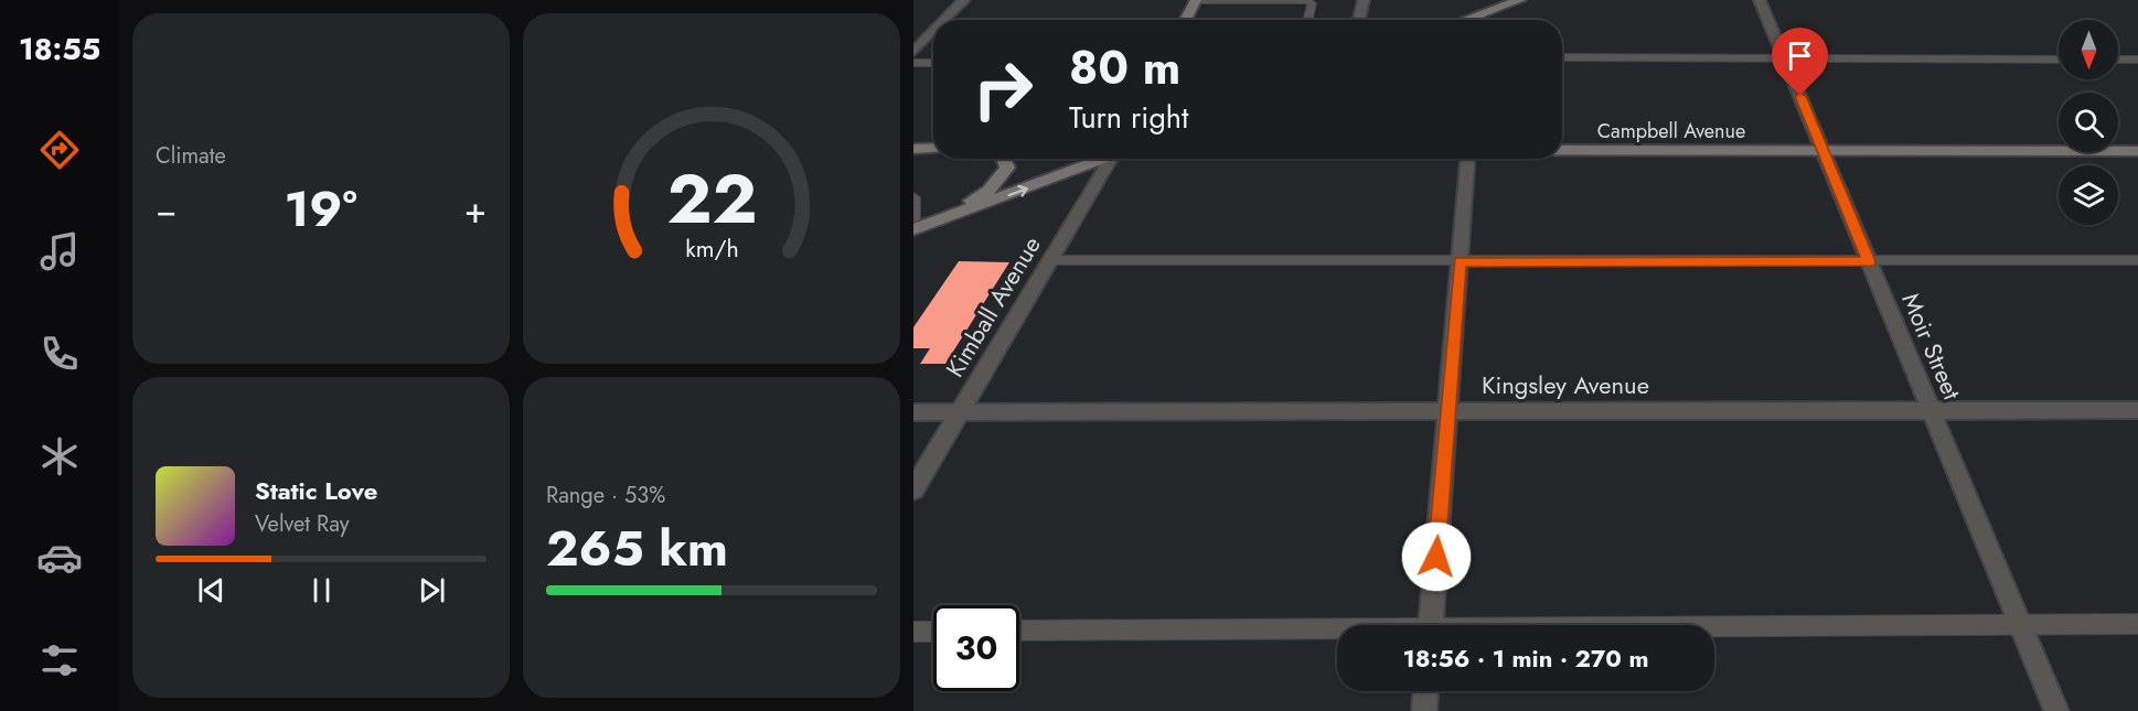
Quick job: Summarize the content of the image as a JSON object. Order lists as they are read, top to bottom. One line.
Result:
{"streets":{"main road":["Campbell Avenue"],"street":["Kimball Avenue","Moir Street","Kingsley Avenue"]},"crossings":[["Campbell Avenue","Moir Street"],["Kimball Avenue","Kingsley Avenue"],["Moir Street","Kingsley Avenue"]],"north":"bottom","page":{"tabs":"18:55","tile":["Climate",["Range · 53%","265 km"]],"turn":["80 m","Turn right"],"heat":["−","19°","+"],"song":["Static Love","Velvet Ray"],"limit":"30","trip":"18:56 · 1 min · 270 m","gauge":["22","km/h"]}}
